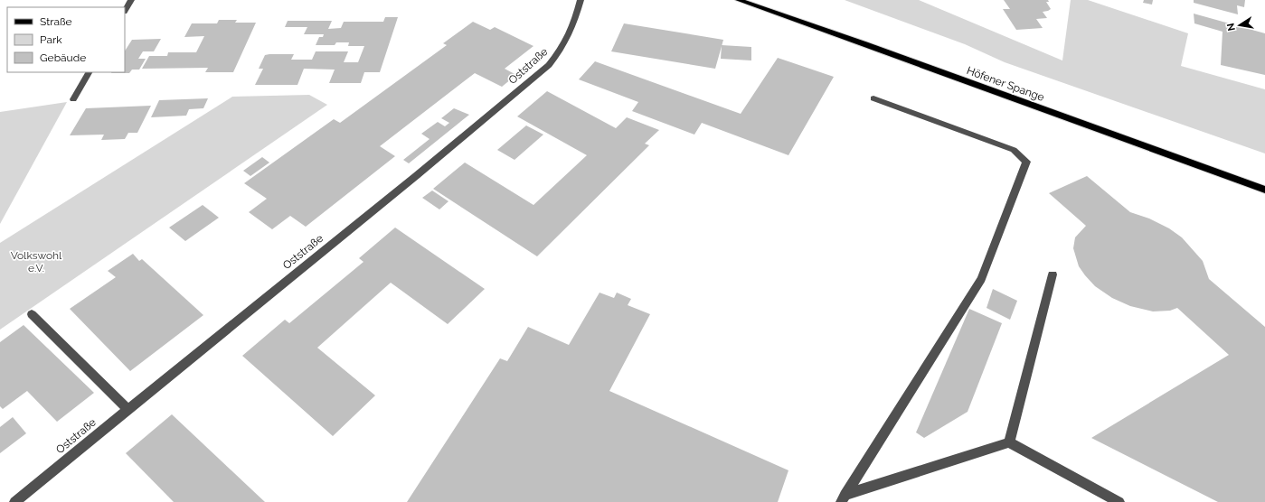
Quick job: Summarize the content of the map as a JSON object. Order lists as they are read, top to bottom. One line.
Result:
{"streets":{"main road":["Höfener Spange"],"street":["Oststraße"]},"parks":["Volkswohl e.V."],"legend":["Straße","Park","Gebäude"],"north":"left"}
